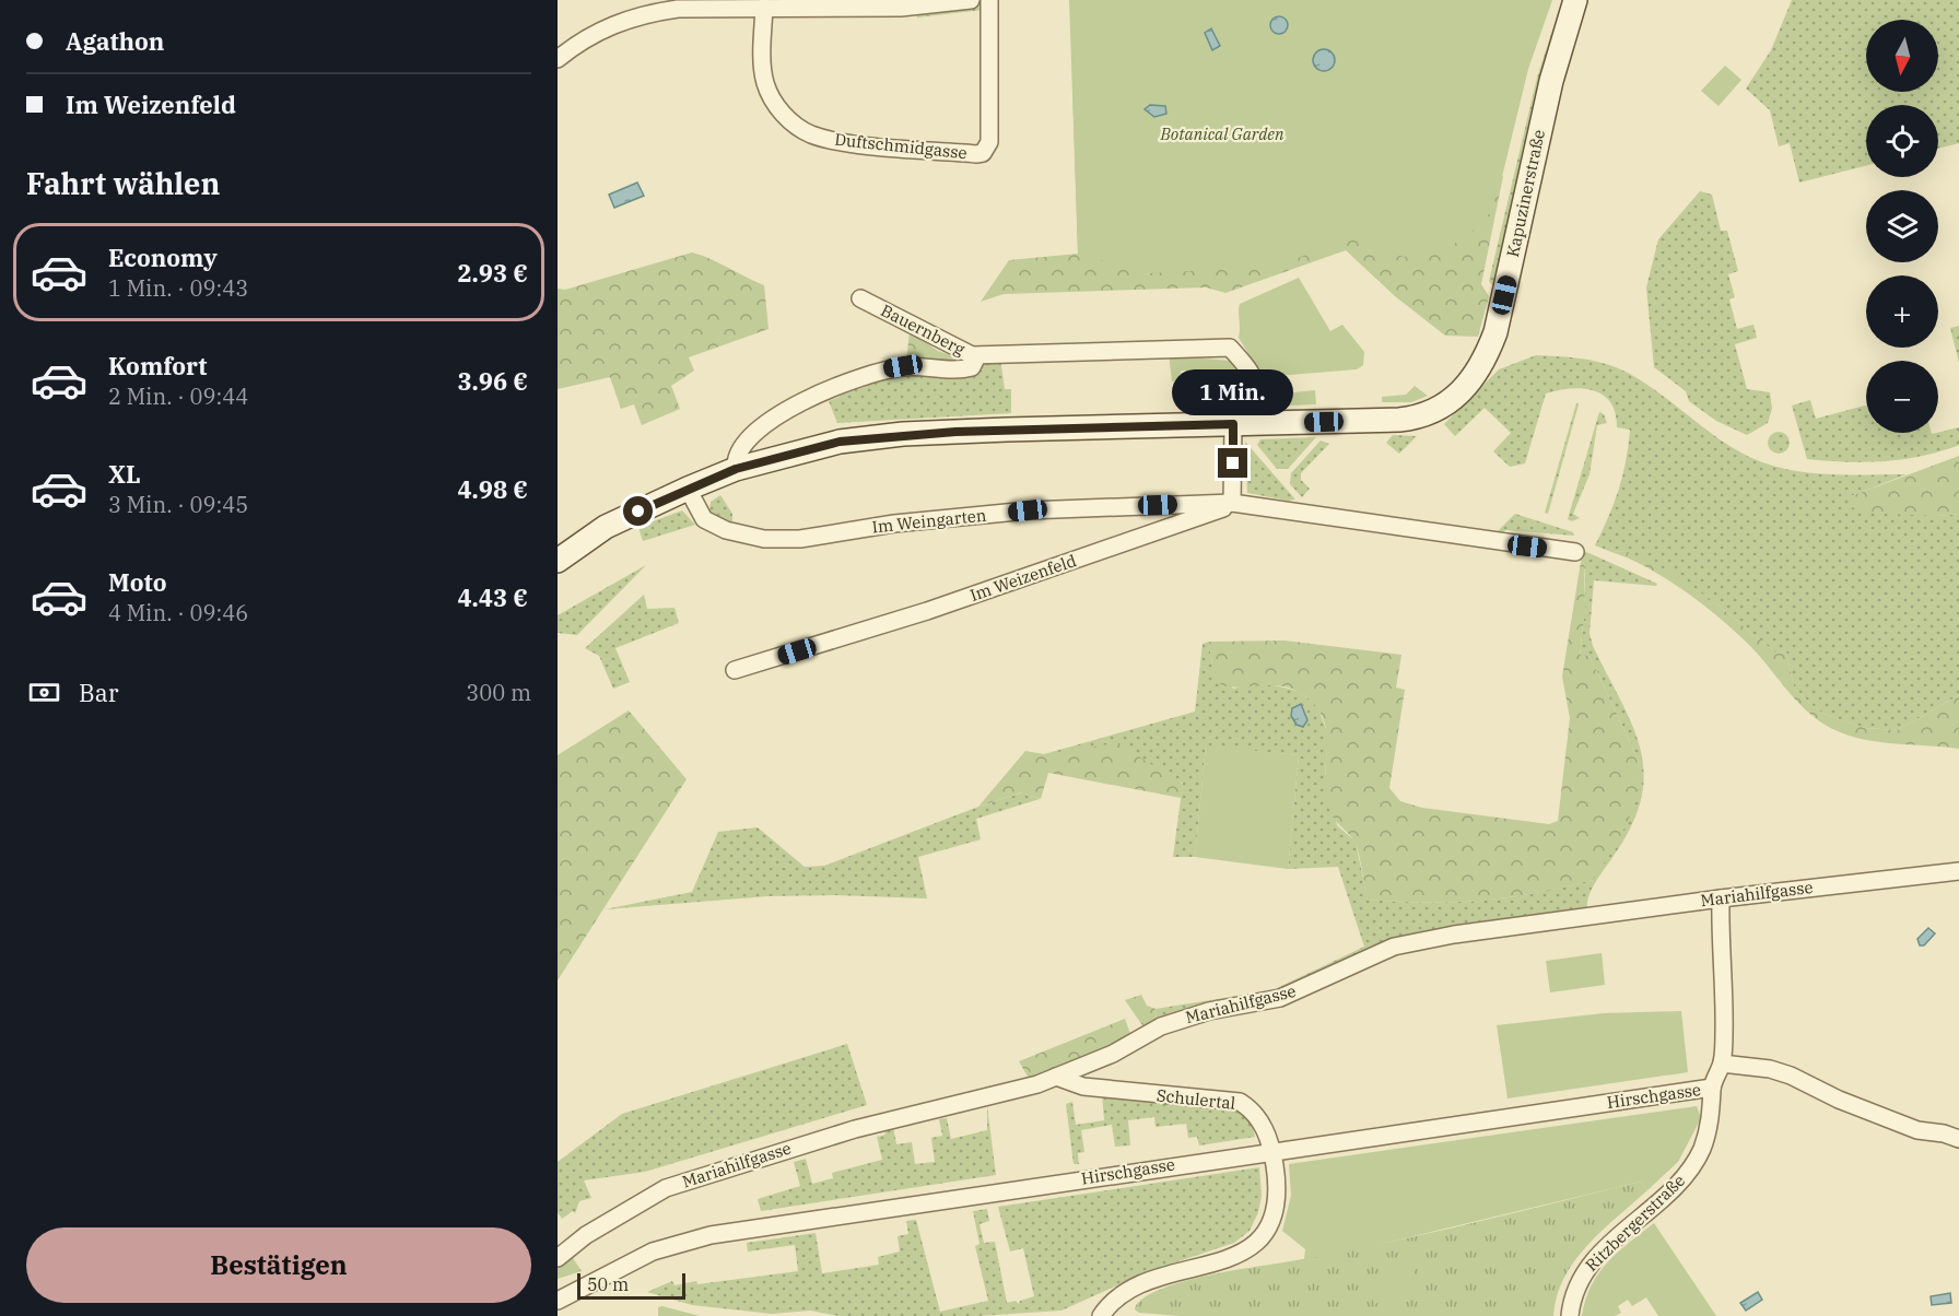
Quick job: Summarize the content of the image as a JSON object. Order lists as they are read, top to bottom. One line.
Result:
{"streets":{"street":["Duftschmidgasse","Kapuzinerstraße","Bauernberg","Im Weingarten","Im Weizenfeld","Mariahilfgasse","Hirschgasse","Schulertal","Ritzbergerstraße"]},"crossings":[["Kapuzinerstraße","Bauernberg"],["Kapuzinerstraße","Im Weingarten"],["Im Weingarten","Im Weizenfeld"],["Mariahilfgasse","Schulertal"],["Mariahilfgasse","Ritzbergerstraße"],["Hirschgasse","Schulertal"],["Hirschgasse","Ritzbergerstraße"]],"parks":["Botanical Garden"],"scale_bar":"50 m","north":"bottom","page":{"banner":["Agathon","Im Weizenfeld"],"map_buttons":["+","−"],"heading":"Fahrt wählen","list":[{"name":"Economy","note":"1 Min. · 09:43","value":"2.93 €"},{"name":"Komfort","note":"2 Min. · 09:44","value":"3.96 €"},{"name":"XL","note":"3 Min. · 09:45","value":"4.98 €"},{"name":"Moto","note":"4 Min. · 09:46","value":"4.43 €"}],"bubble":"1 Min.","pay":["Bar","300 m"],"buttons":"Bestätigen","scale":"50 m"}}
